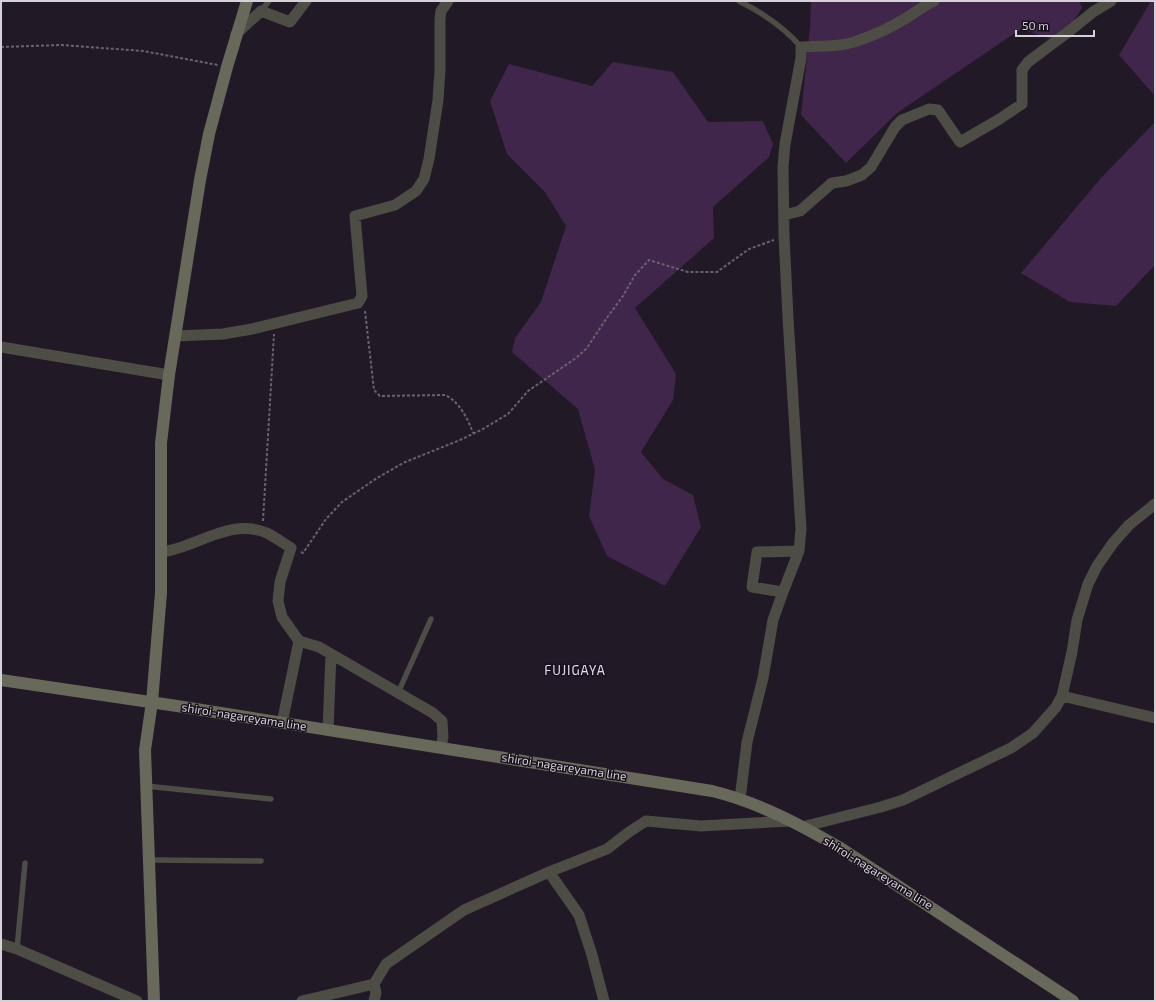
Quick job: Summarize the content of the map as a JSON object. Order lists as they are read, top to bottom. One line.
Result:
{"streets":{"main road":["shiroi-nagareyama line"]},"districts":["FUJIGAYA"],"scale_bar":"50 m"}
